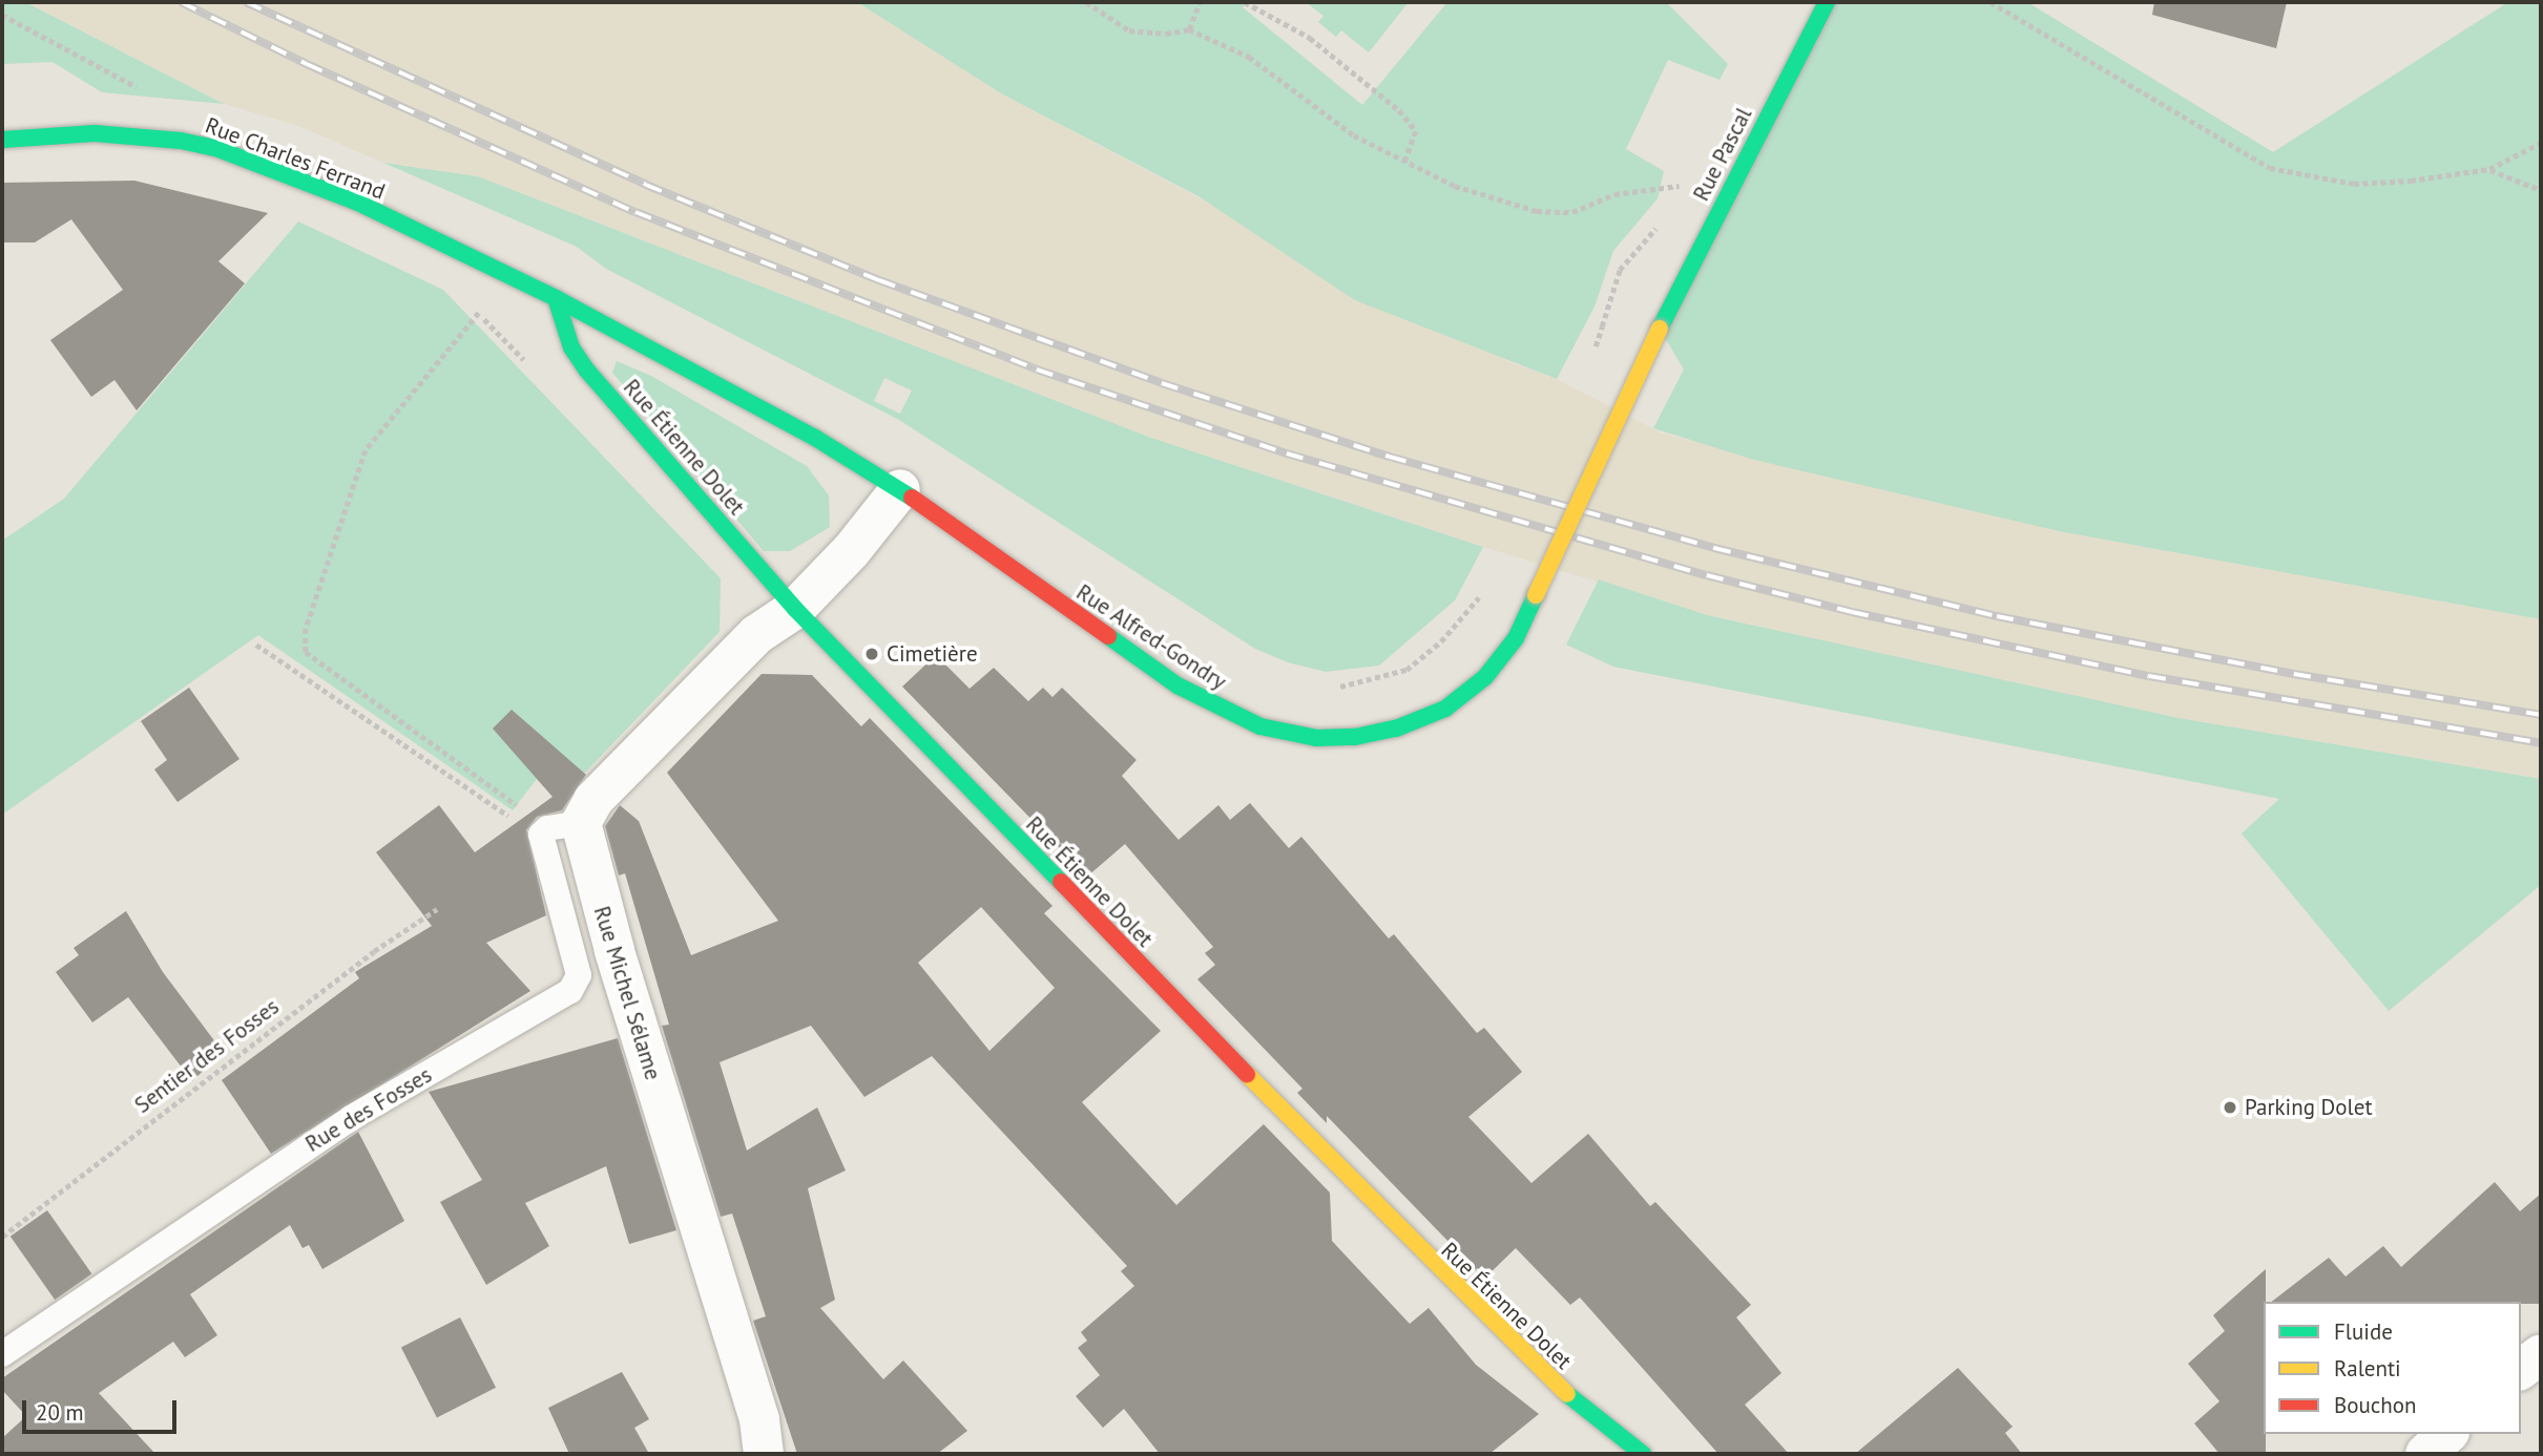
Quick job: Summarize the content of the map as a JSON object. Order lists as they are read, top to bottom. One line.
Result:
{"streets":{"street":["Rue Pascal","Rue Charles Ferrand","Rue Étienne Dolet","Rue Alfred-Gondry","Rue Michel Sélame"],"lane":["Rue des Fosses"],"path":["Sentier des Fosses"]},"crossings":[["Rue Pascal","Rue Alfred-Gondry"],["Rue Charles Ferrand","Rue Étienne Dolet"],["Rue Charles Ferrand","Rue Alfred-Gondry"],["Rue Étienne Dolet","Rue Alfred-Gondry"],["Rue Michel Sélame","Rue des Fosses"]],"places":["Cimetière","Parking Dolet"],"legend":["Fluide","Ralenti","Bouchon"],"scale_bar":"20 m"}
